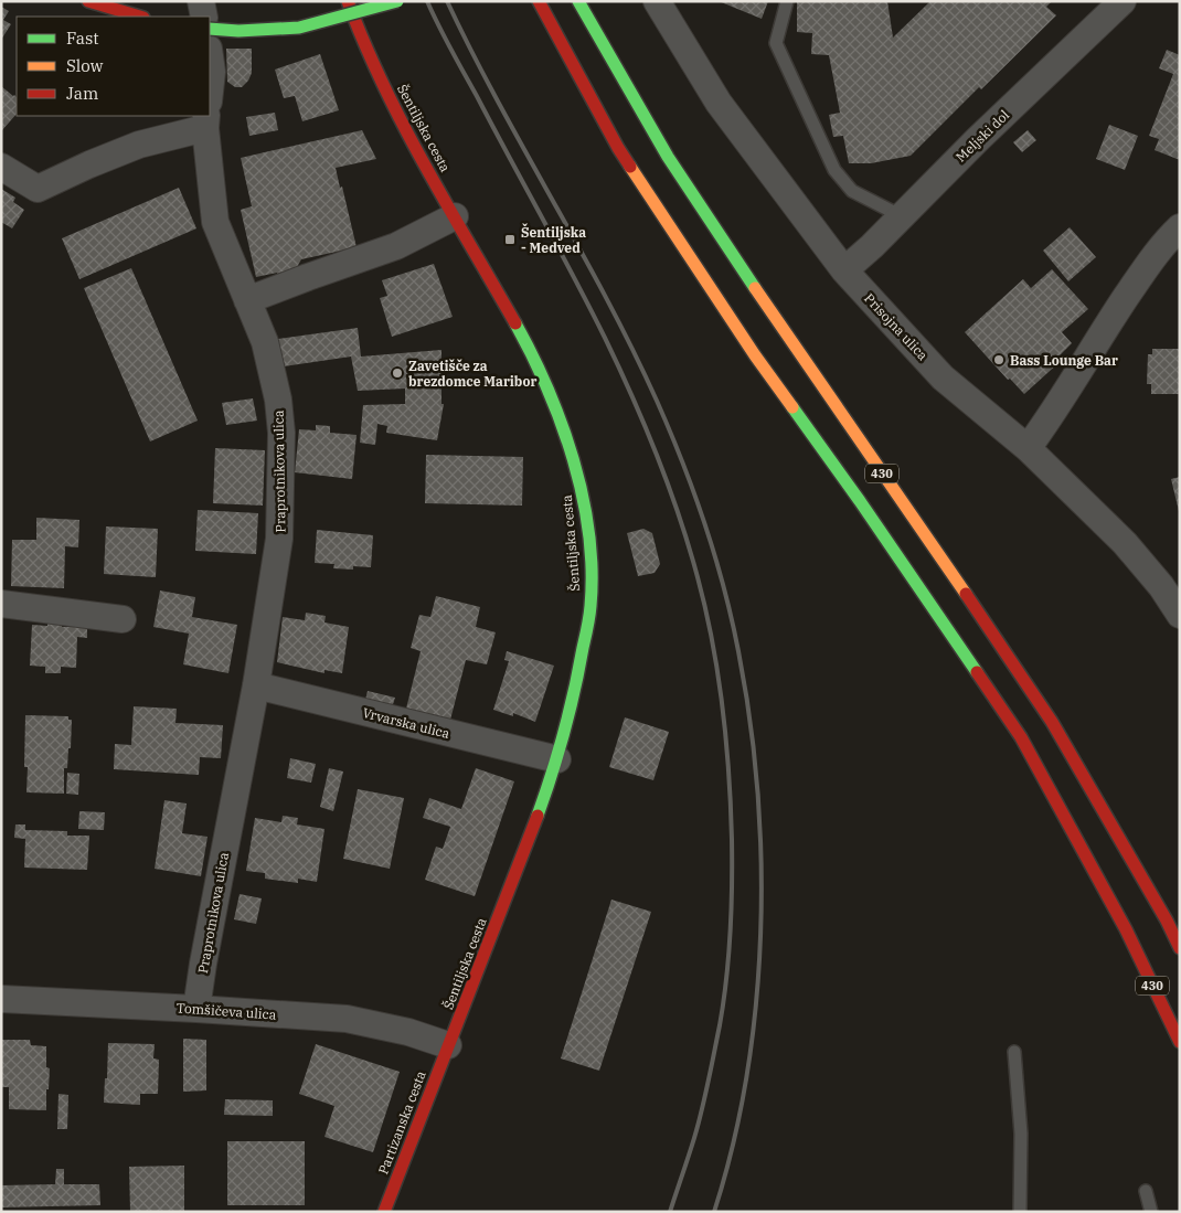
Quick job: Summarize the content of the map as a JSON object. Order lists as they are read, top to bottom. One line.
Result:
{"streets":{"main road":["Šentiljska cesta","430","Partizanska cesta"],"street":["Meljski dol","Prisojna ulica","Praprotnikova ulica","Vrvarska ulica","Tomšičeva ulica"]},"crossings":[["Šentiljska cesta","Vrvarska ulica"],["Šentiljska cesta","Tomšičeva ulica"],["Šentiljska cesta","Partizanska cesta"],["Meljski dol","Prisojna ulica"],["Praprotnikova ulica","Vrvarska ulica"],["Praprotnikova ulica","Tomšičeva ulica"],["Tomšičeva ulica","Partizanska cesta"]],"places":{"transit":["Šentiljska - Medved"],"other":["Bass Lounge Bar","Zavetišče za brezdomce Maribor"]},"legend":["Fast","Slow","Jam"]}
